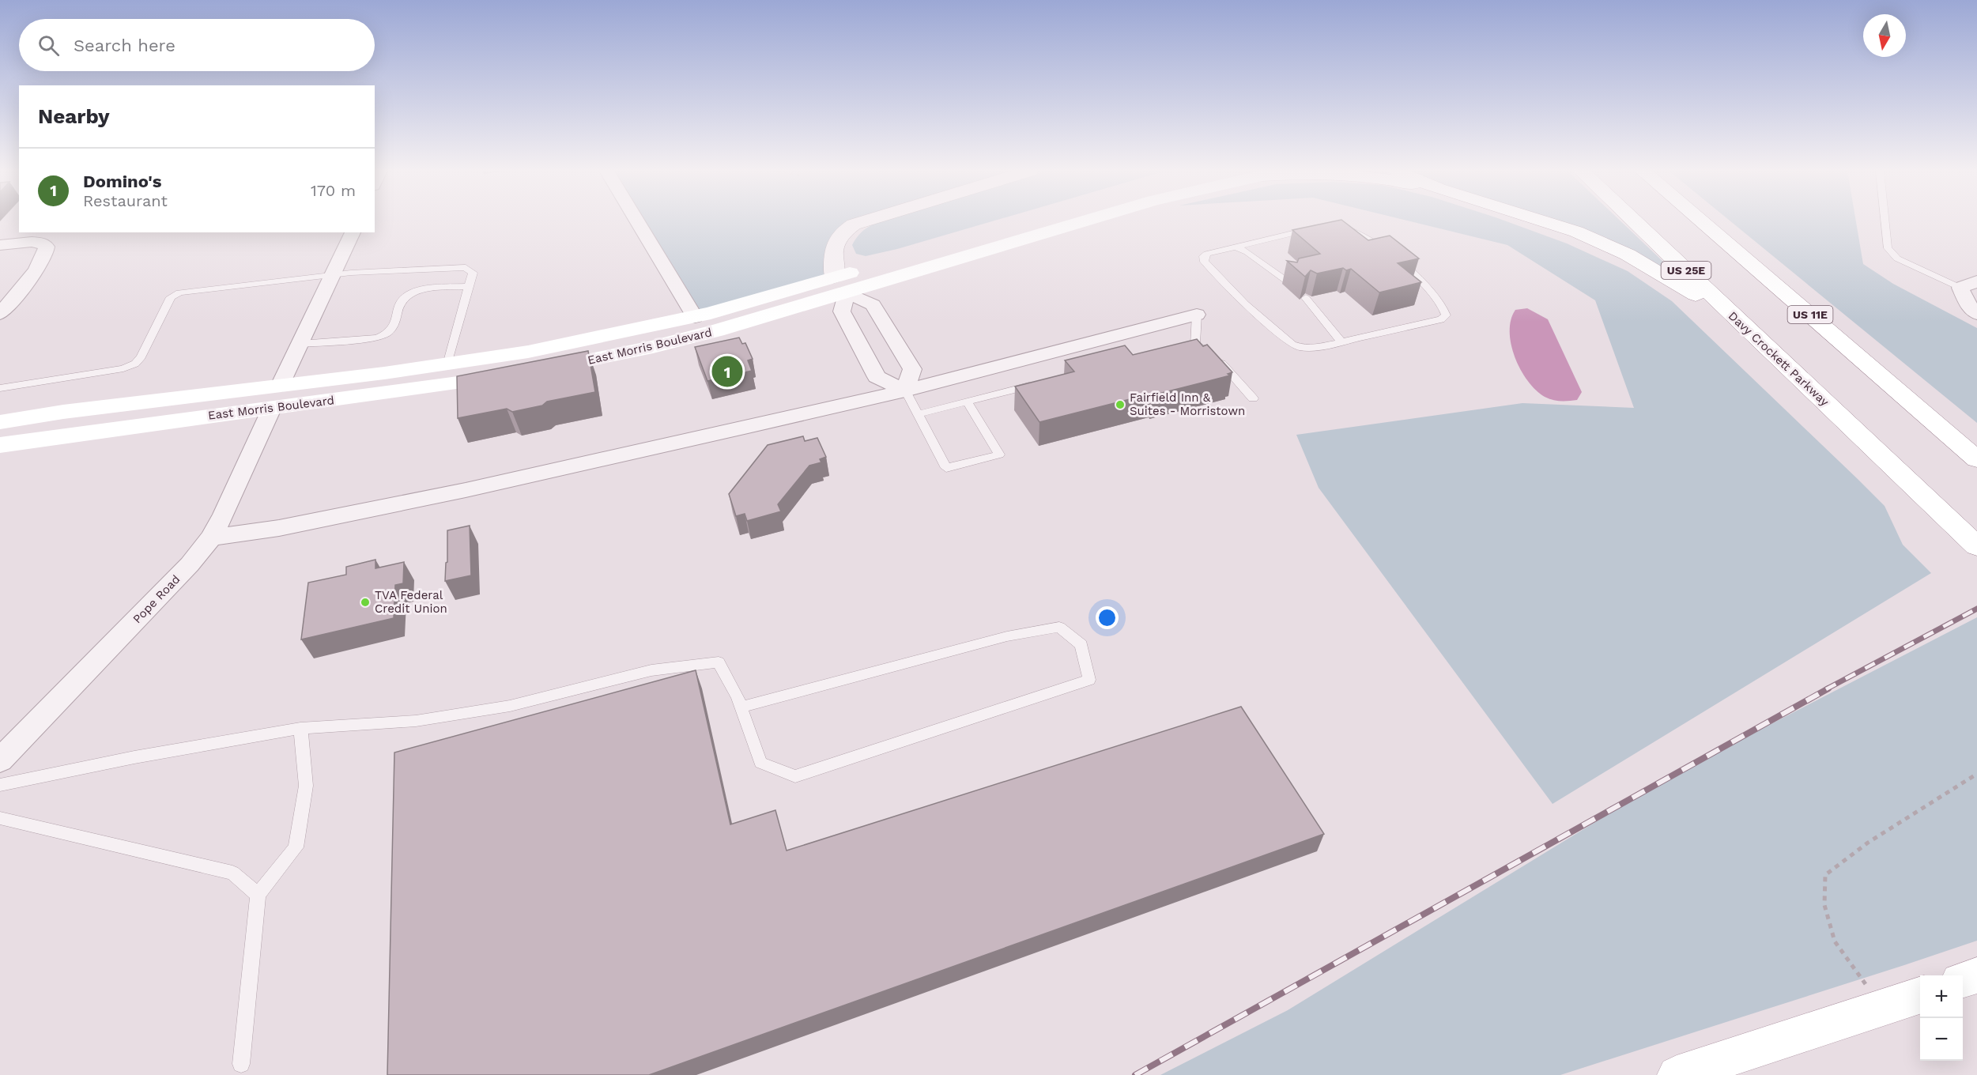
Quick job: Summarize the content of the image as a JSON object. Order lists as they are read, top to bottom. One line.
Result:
{"streets":{"main road":["US 25E","US 11E","East Morris Boulevard","Davy Crockett Parkway"],"street":["Pope Road"]},"crossings":[["East Morris Boulevard","Pope Road"]],"places":["Fairfield Inn & Suites - Morristown","TVA Federal Credit Union"],"north":"bottom","page":{"search":"Search here","heading":"Nearby","list":[{"mark":"1","name":"Domino's","note":"Restaurant","value":"170 m"}],"pins":"1","map_buttons":["+","−"]}}
